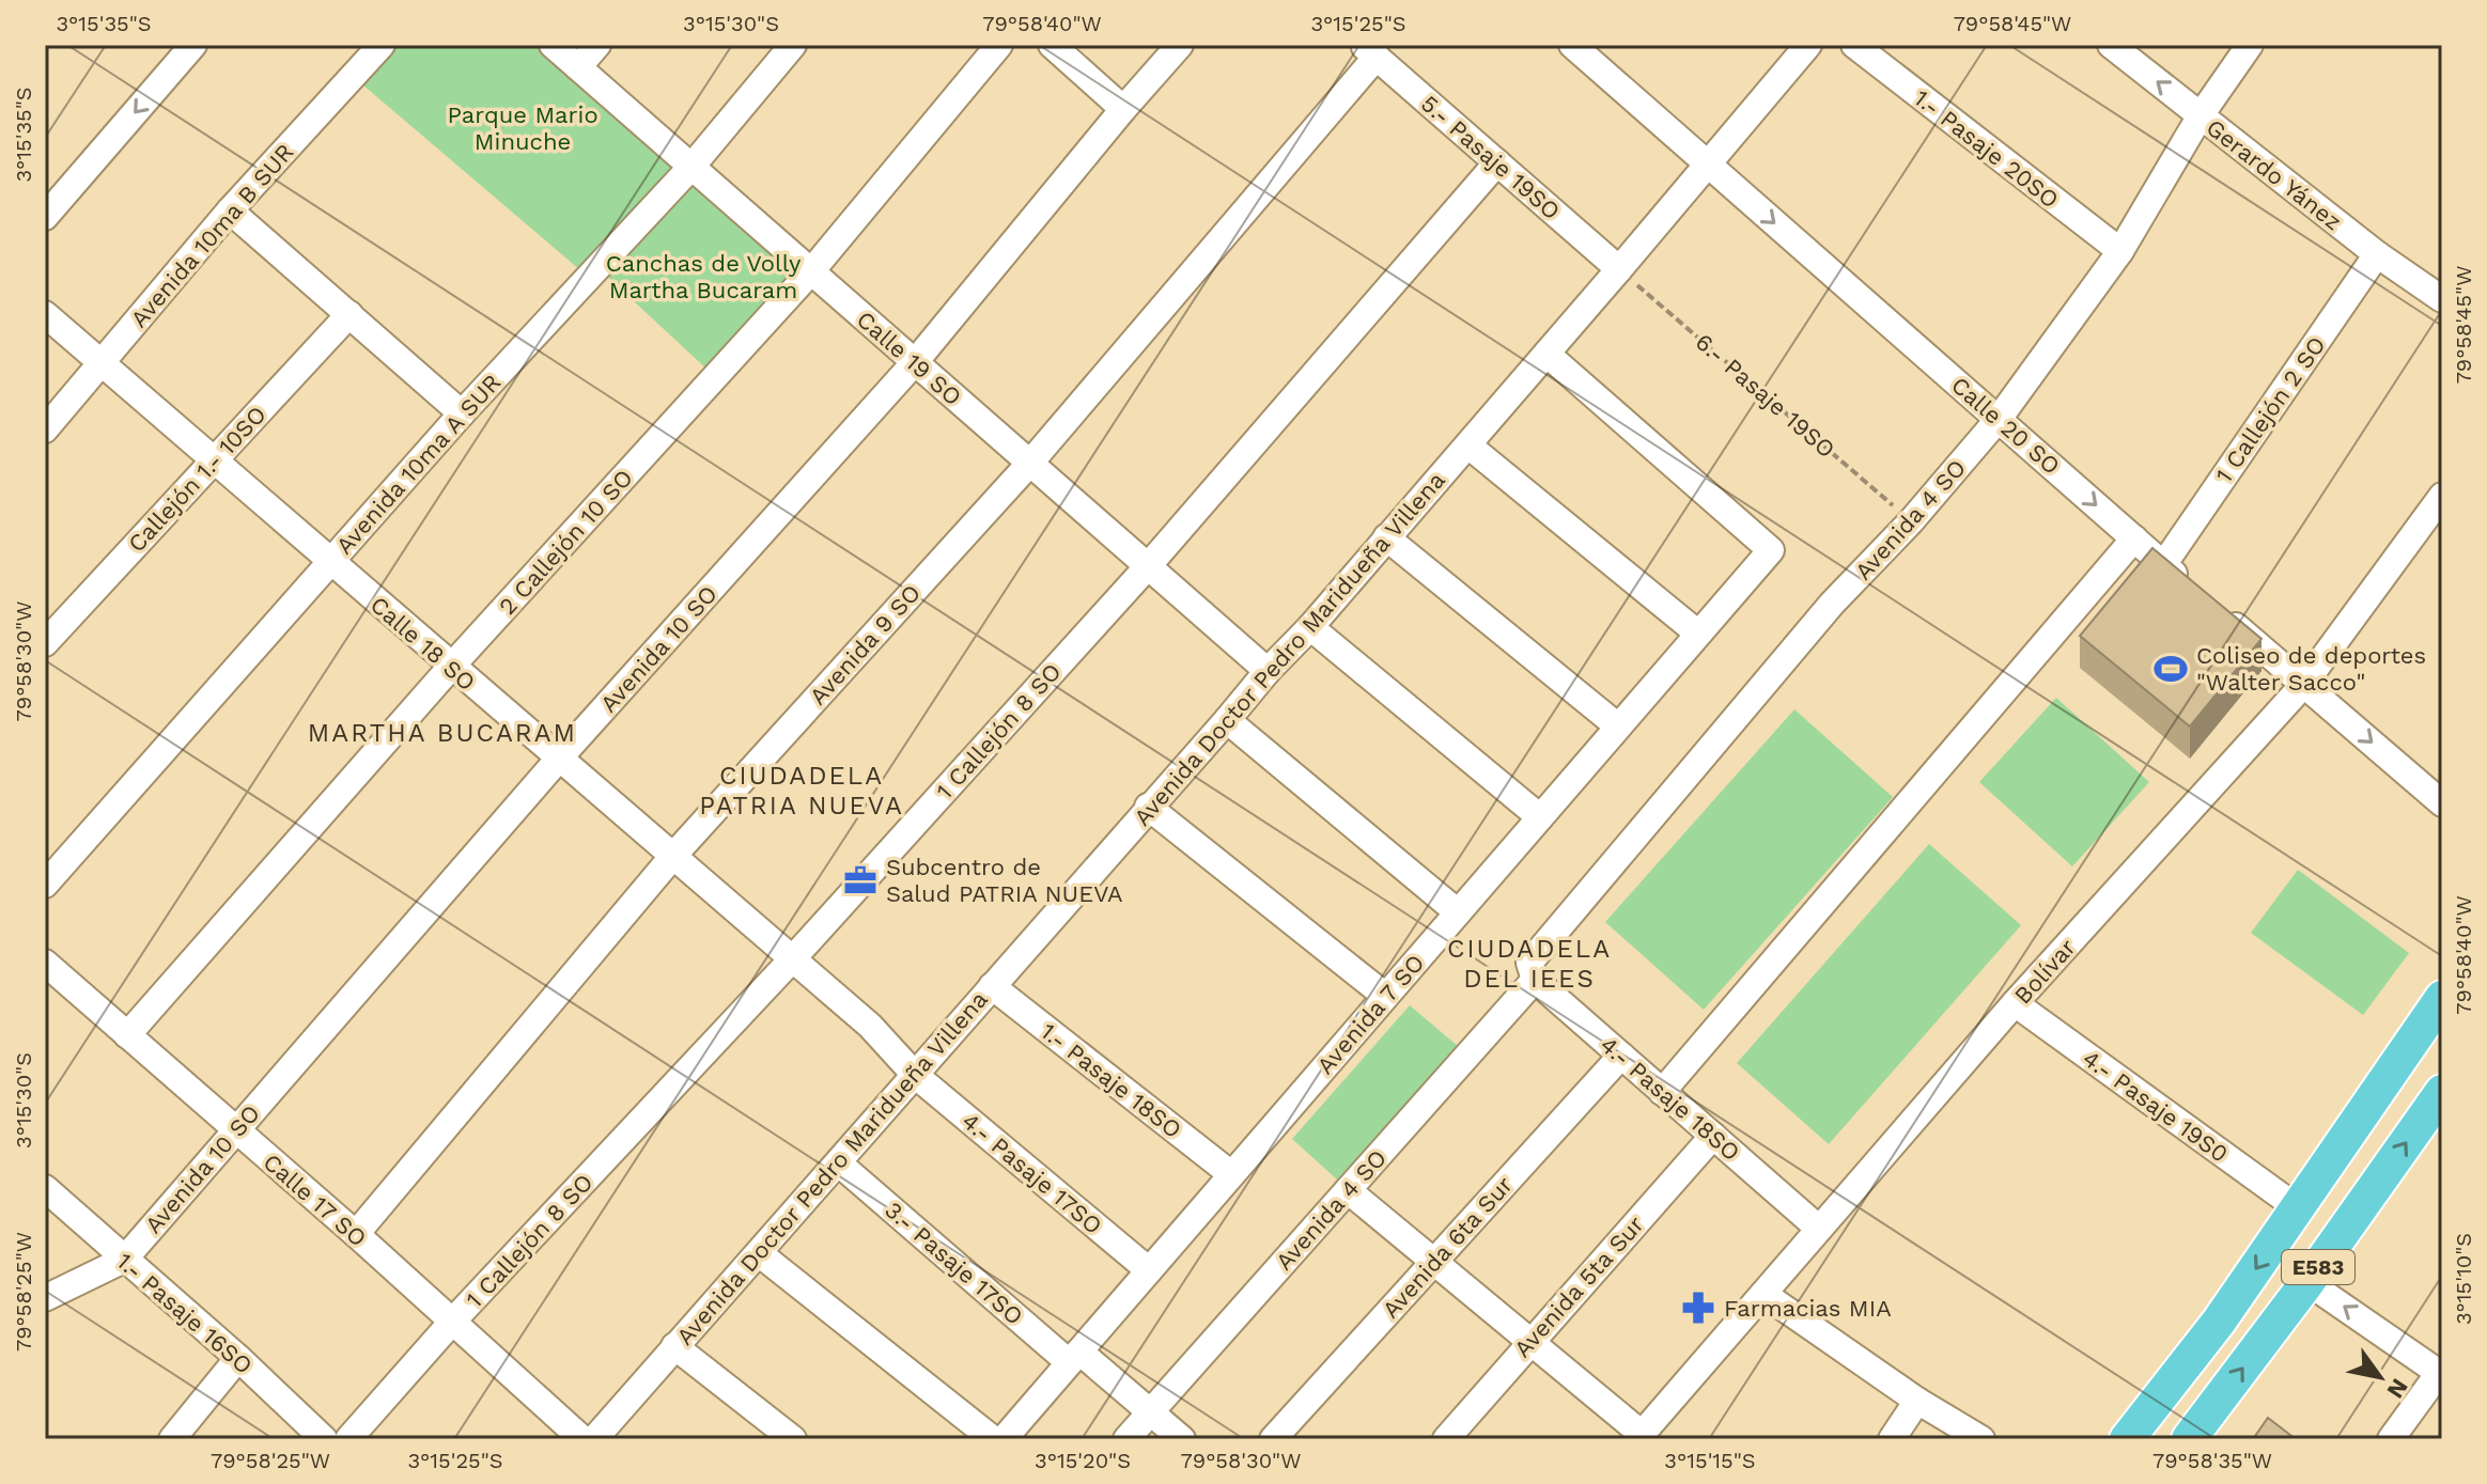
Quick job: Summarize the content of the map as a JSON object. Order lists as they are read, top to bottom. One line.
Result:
{"streets":{"main road":["E583"],"street":["1.- Pasaje 20SO","5.- Pasaje 19SO","Gerardo Yánez","Avenida 10ma B SUR","Calle 19 SO","1 Callejón 2 SO","Calle 20 SO","Avenida 10ma A SUR","Callejón 1.- 10SO","Avenida 4 SO","2 Callejón 10 SO","Calle 18 SO","Avenida 9 SO","Avenida 10 SO","Avenida Doctor Pedro Maridueña Villena","1 Callejón 8 SO","Bolívar","Avenida 7 SO","1.- Pasaje 18SO","4.- Pasaje 18SO","4.- Pasaje 19S0","4.- Pasaje 17SO","Calle 17 SO","Avenida 6ta Sur","3.- Pasaje 17SO","Avenida 5ta Sur","1.- Pasaje 16SO"],"path":["6.- Pasaje 19SO"]},"crossings":[["1.- Pasaje 20SO","Avenida 4 SO"],["5.- Pasaje 19SO","6.- Pasaje 19SO"],["5.- Pasaje 19SO","Avenida 9 SO"],["5.- Pasaje 19SO","Avenida Doctor Pedro Maridueña Villena"],["5.- Pasaje 19SO","1 Callejón 8 SO"],["Gerardo Yánez","1 Callejón 2 SO"],["Gerardo Yánez","Avenida 4 SO"],["Avenida 10ma B SUR","Calle 18 SO"],["Calle 19 SO","Avenida 10ma A SUR"],["Calle 19 SO","2 Callejón 10 SO"],["Calle 19 SO","Avenida 9 SO"],["Calle 19 SO","Avenida 10 SO"],["Calle 19 SO","Avenida Doctor Pedro Maridueña Villena"],["Calle 19 SO","1 Callejón 8 SO"],["6.- Pasaje 19SO","Avenida 4 SO"],["6.- Pasaje 19SO","Avenida Doctor Pedro Maridueña Villena"],["1 Callejón 2 SO","Calle 20 SO"],["Calle 20 SO","Avenida 4 SO"],["Calle 20 SO","Avenida Doctor Pedro Maridueña Villena"],["Avenida 10ma A SUR","Calle 18 SO"],["Callejón 1.- 10SO","Calle 18 SO"],["Avenida 4 SO","4.- Pasaje 18SO"],["Avenida 4 SO","3.- Pasaje 17SO"],["2 Callejón 10 SO","Calle 18 SO"],["2 Callejón 10 SO","Calle 17 SO"],["Calle 18 SO","Avenida 9 SO"],["Calle 18 SO","Avenida 10 SO"],["Calle 18 SO","Avenida Doctor Pedro Maridueña Villena"],["Calle 18 SO","1 Callejón 8 SO"],["Calle 18 SO","4.- Pasaje 17SO"],["Avenida 9 SO","Calle 17 SO"],["Avenida 10 SO","Calle 17 SO"],["Avenida 10 SO","1.- Pasaje 16SO"],["Avenida Doctor Pedro Maridueña Villena","Avenida 7 SO"],["Avenida Doctor Pedro Maridueña Villena","1.- Pasaje 18SO"],["Avenida Doctor Pedro Maridueña Villena","4.- Pasaje 17SO"],["Avenida Doctor Pedro Maridueña Villena","3.- Pasaje 17SO"],["1 Callejón 8 SO","Calle 17 SO"],["Bolívar","4.- Pasaje 18SO"],["Bolívar","4.- Pasaje 19S0"],["Avenida 7 SO","1.- Pasaje 18SO"],["Avenida 7 SO","4.- Pasaje 17SO"],["Avenida 7 SO","3.- Pasaje 17SO"],["4.- Pasaje 18SO","Avenida 6ta Sur"],["4.- Pasaje 18SO","Avenida 5ta Sur"],["4.- Pasaje 19S0","E583"]],"one_way":["Calle 20 SO"],"districts":["MARTHA BUCARAM","CIUDADELA PATRIA NUEVA","CIUDADELA DEL IEES"],"parks":["Parque Mario Minuche","Canchas de Volly Martha Bucaram"],"places":{"sports":["Coliseo de deportes \"Walter Sacco\""],"office":["Subcentro de Salud PATRIA NUEVA"],"pharmacy":["Farmacias MIA"]},"north":"bottom right","coordinates":["3°15'35\"S","3°15'30\"S","79°58'40\"W","3°15'25\"S","79°58'45\"W","79°58'30\"W","3°15'10\"S","79°58'25\"W","3°15'20\"S","3°15'15\"S","79°58'35\"W"]}
